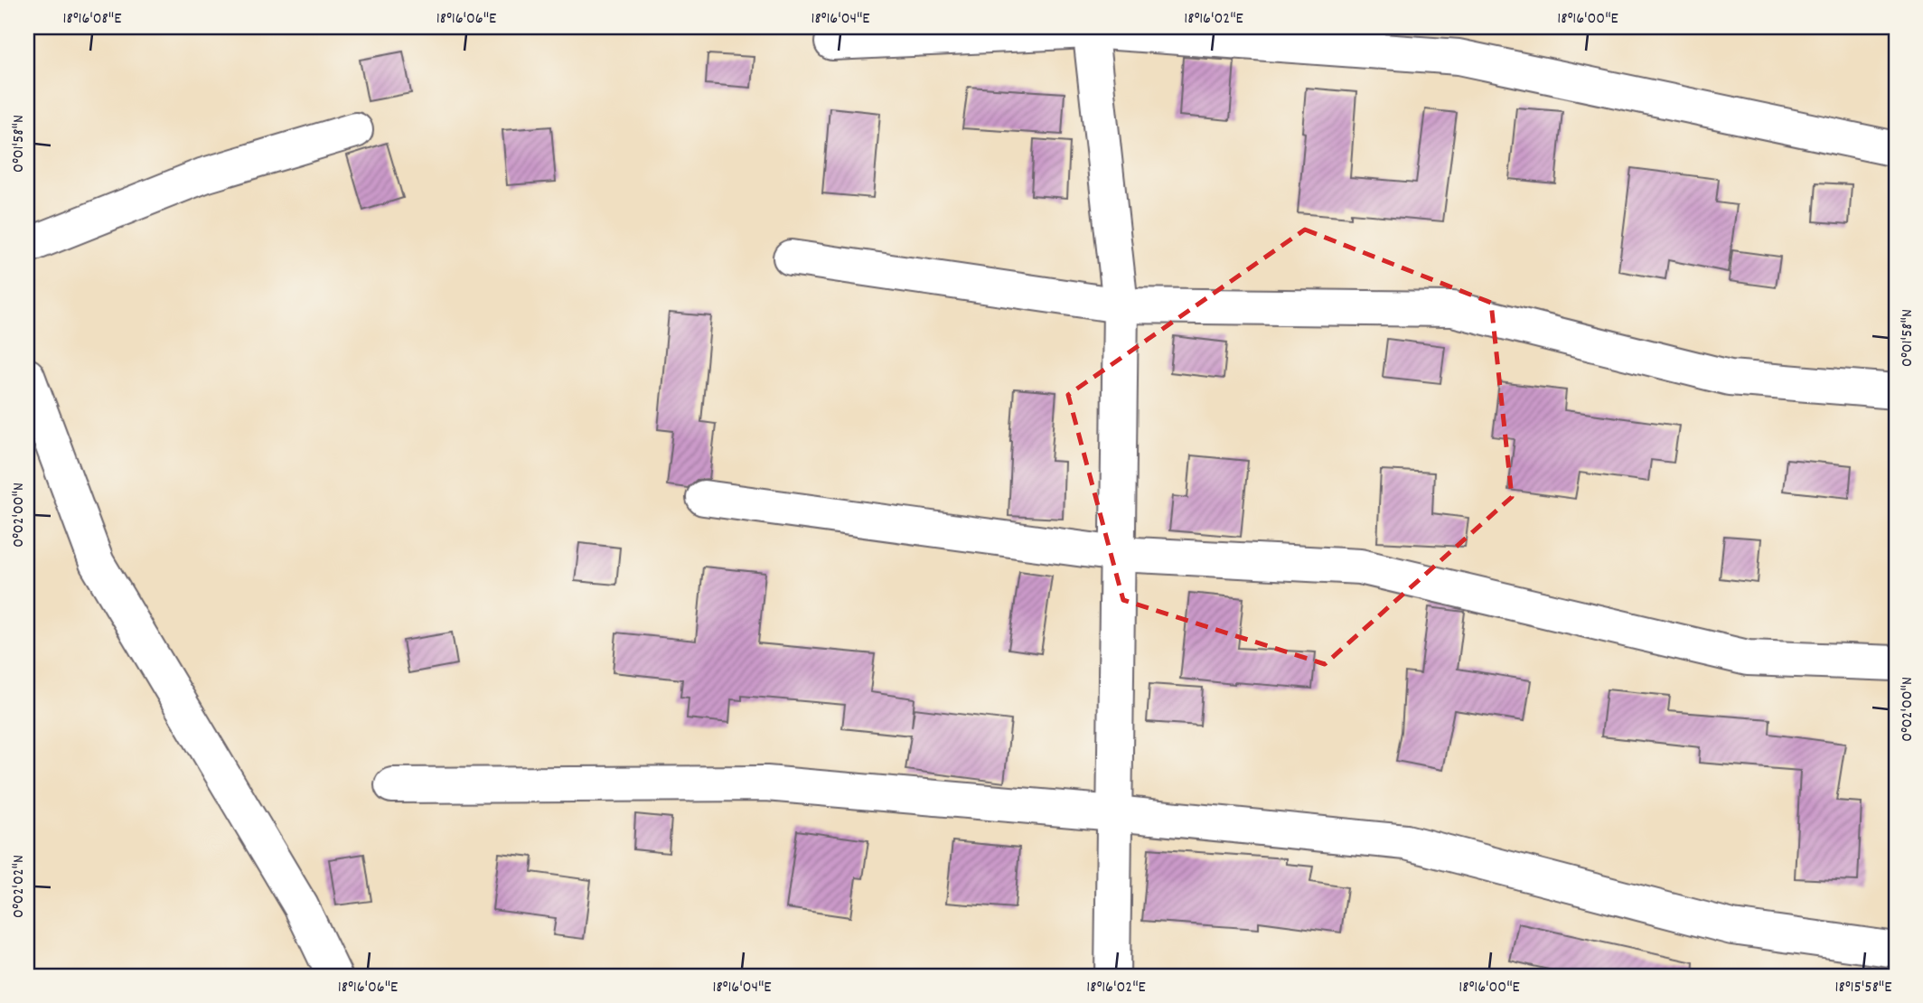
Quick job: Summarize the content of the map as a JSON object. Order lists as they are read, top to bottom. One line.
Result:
{"coordinates":["18°16'08\"E","18°16'06\"E","18°16'04\"E","18°16'02\"E","18°16'00\"E","0°01'58\"N","0°02'00\"N","0°02'02\"N","18°15'58\"E"]}
